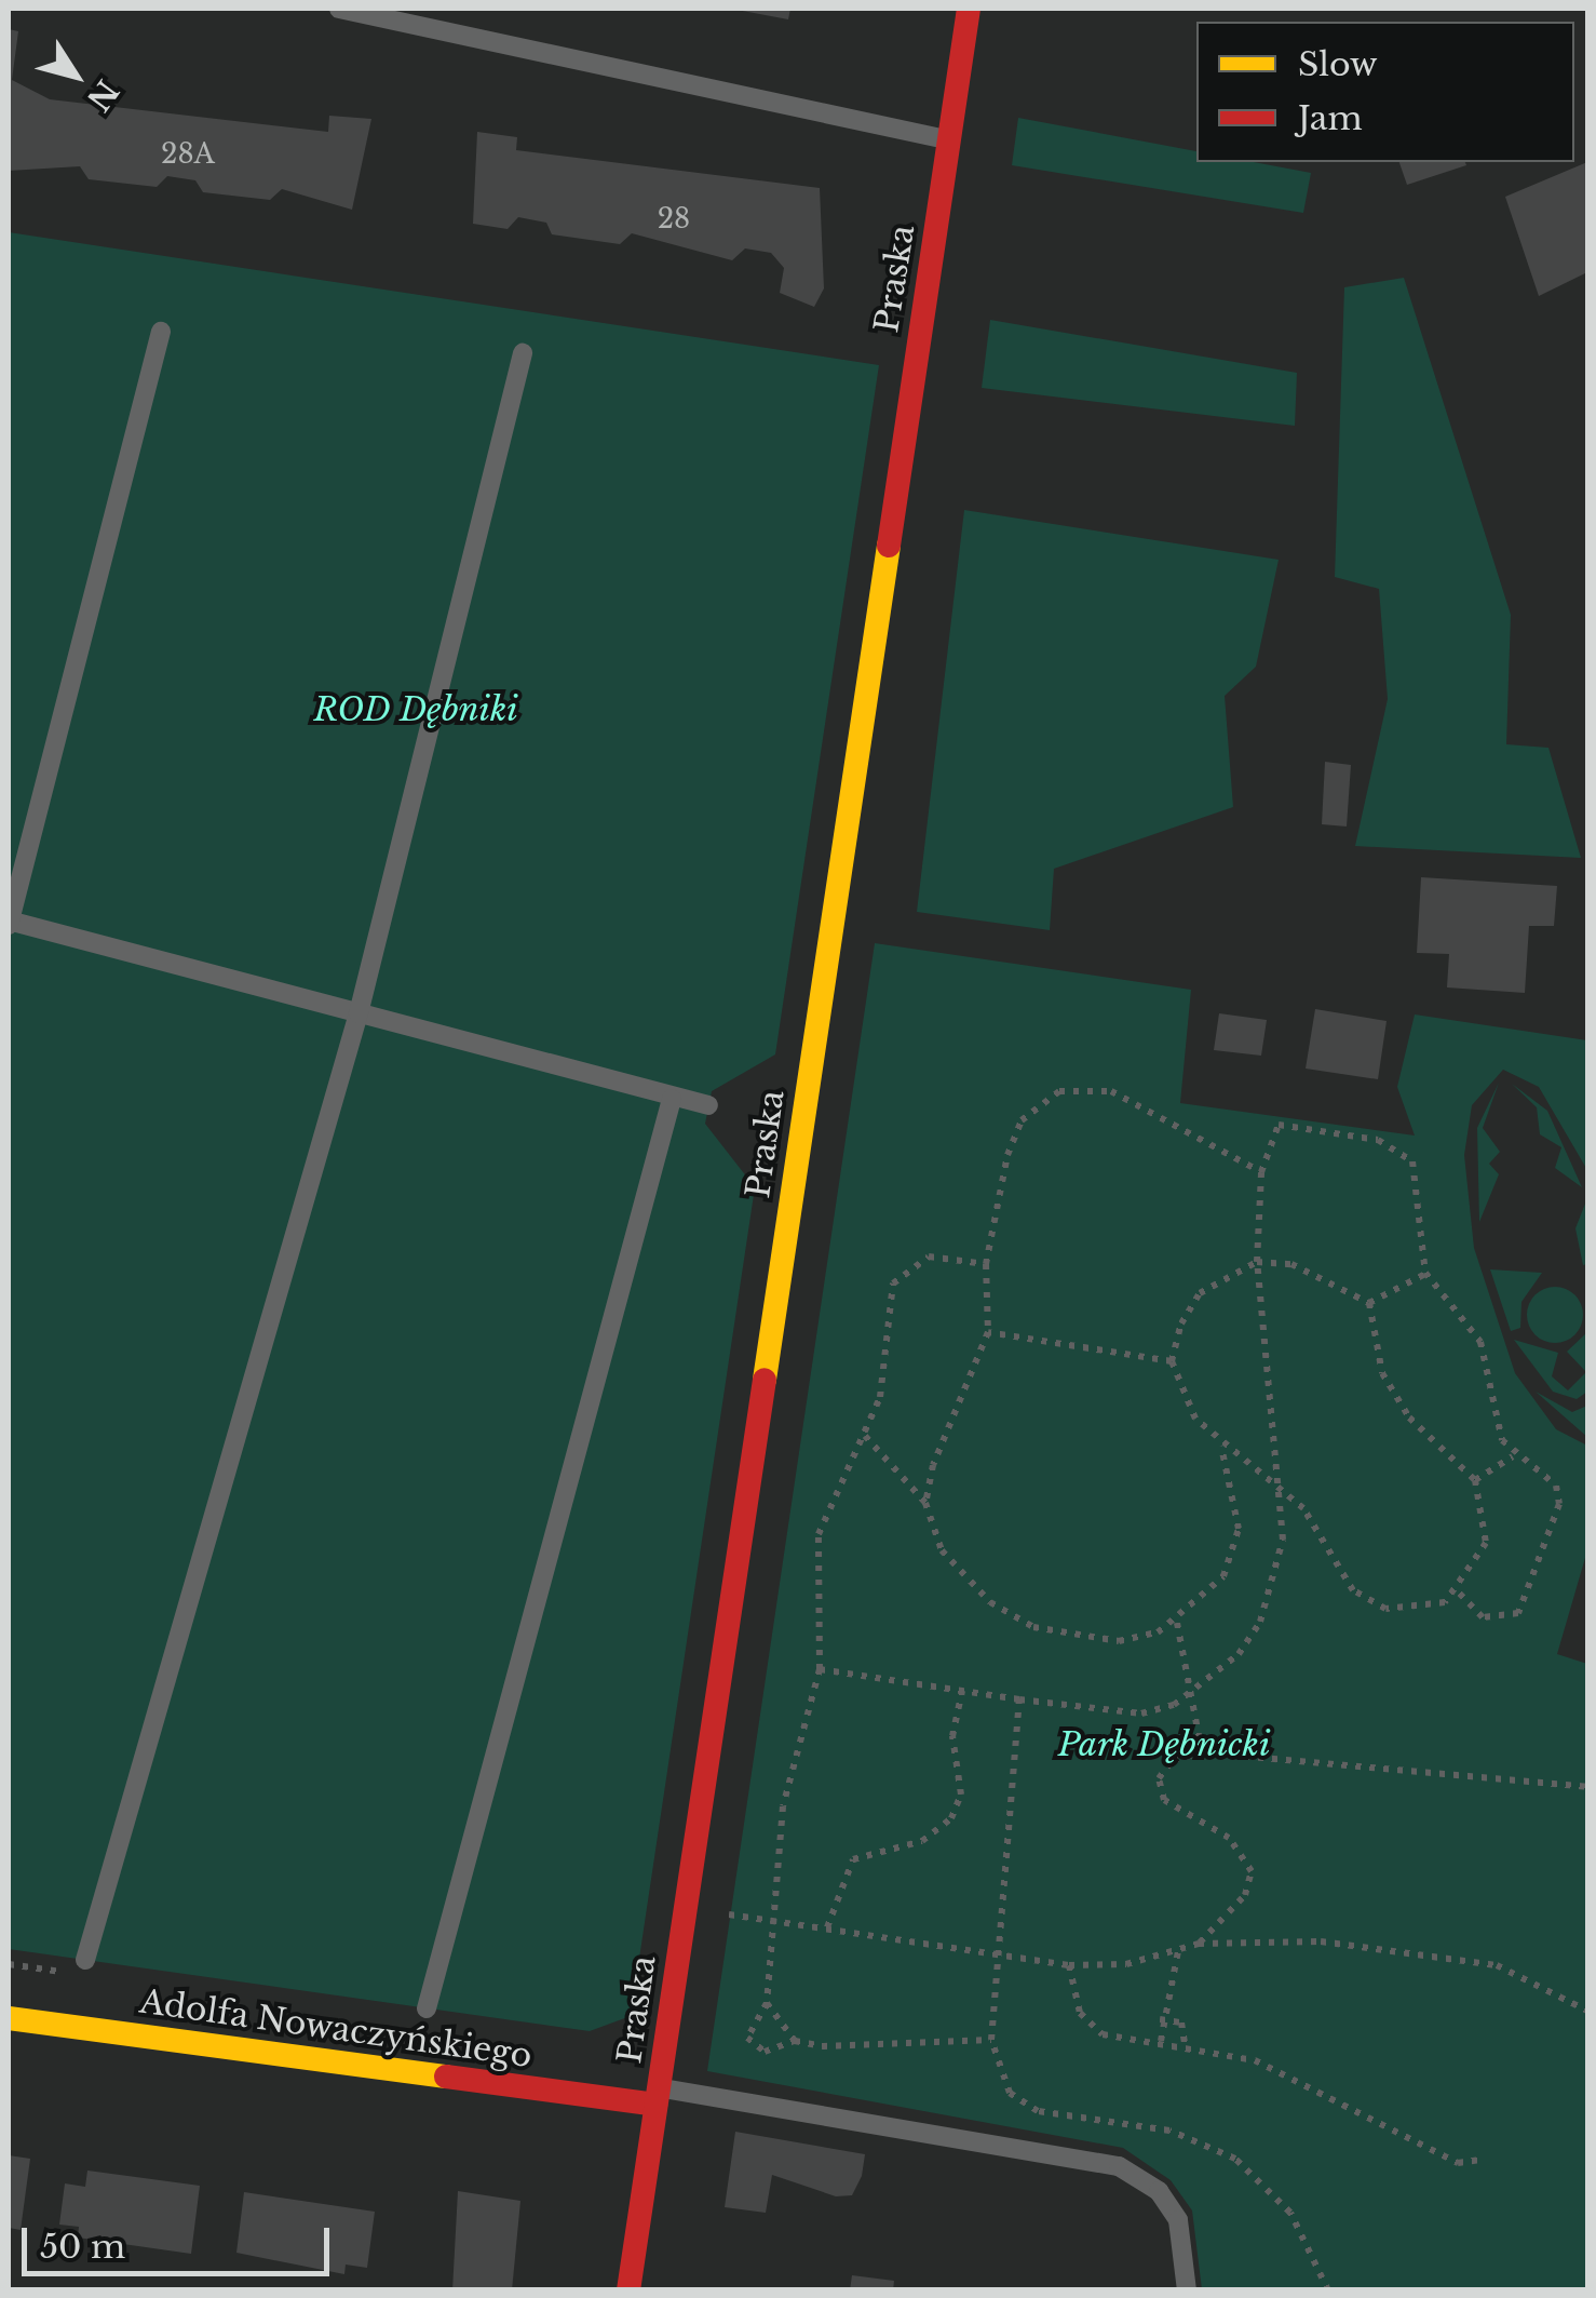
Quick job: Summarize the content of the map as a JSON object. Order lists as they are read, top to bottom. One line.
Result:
{"streets":{"street":["Praska","Adolfa Nowaczyńskiego"]},"crossings":[["Praska","Adolfa Nowaczyńskiego"]],"parks":["ROD Dębniki","Park Dębnicki"],"house_numbers":["28A","28"],"legend":["Slow","Jam"],"scale_bar":"50 m","north":"bottom right"}
